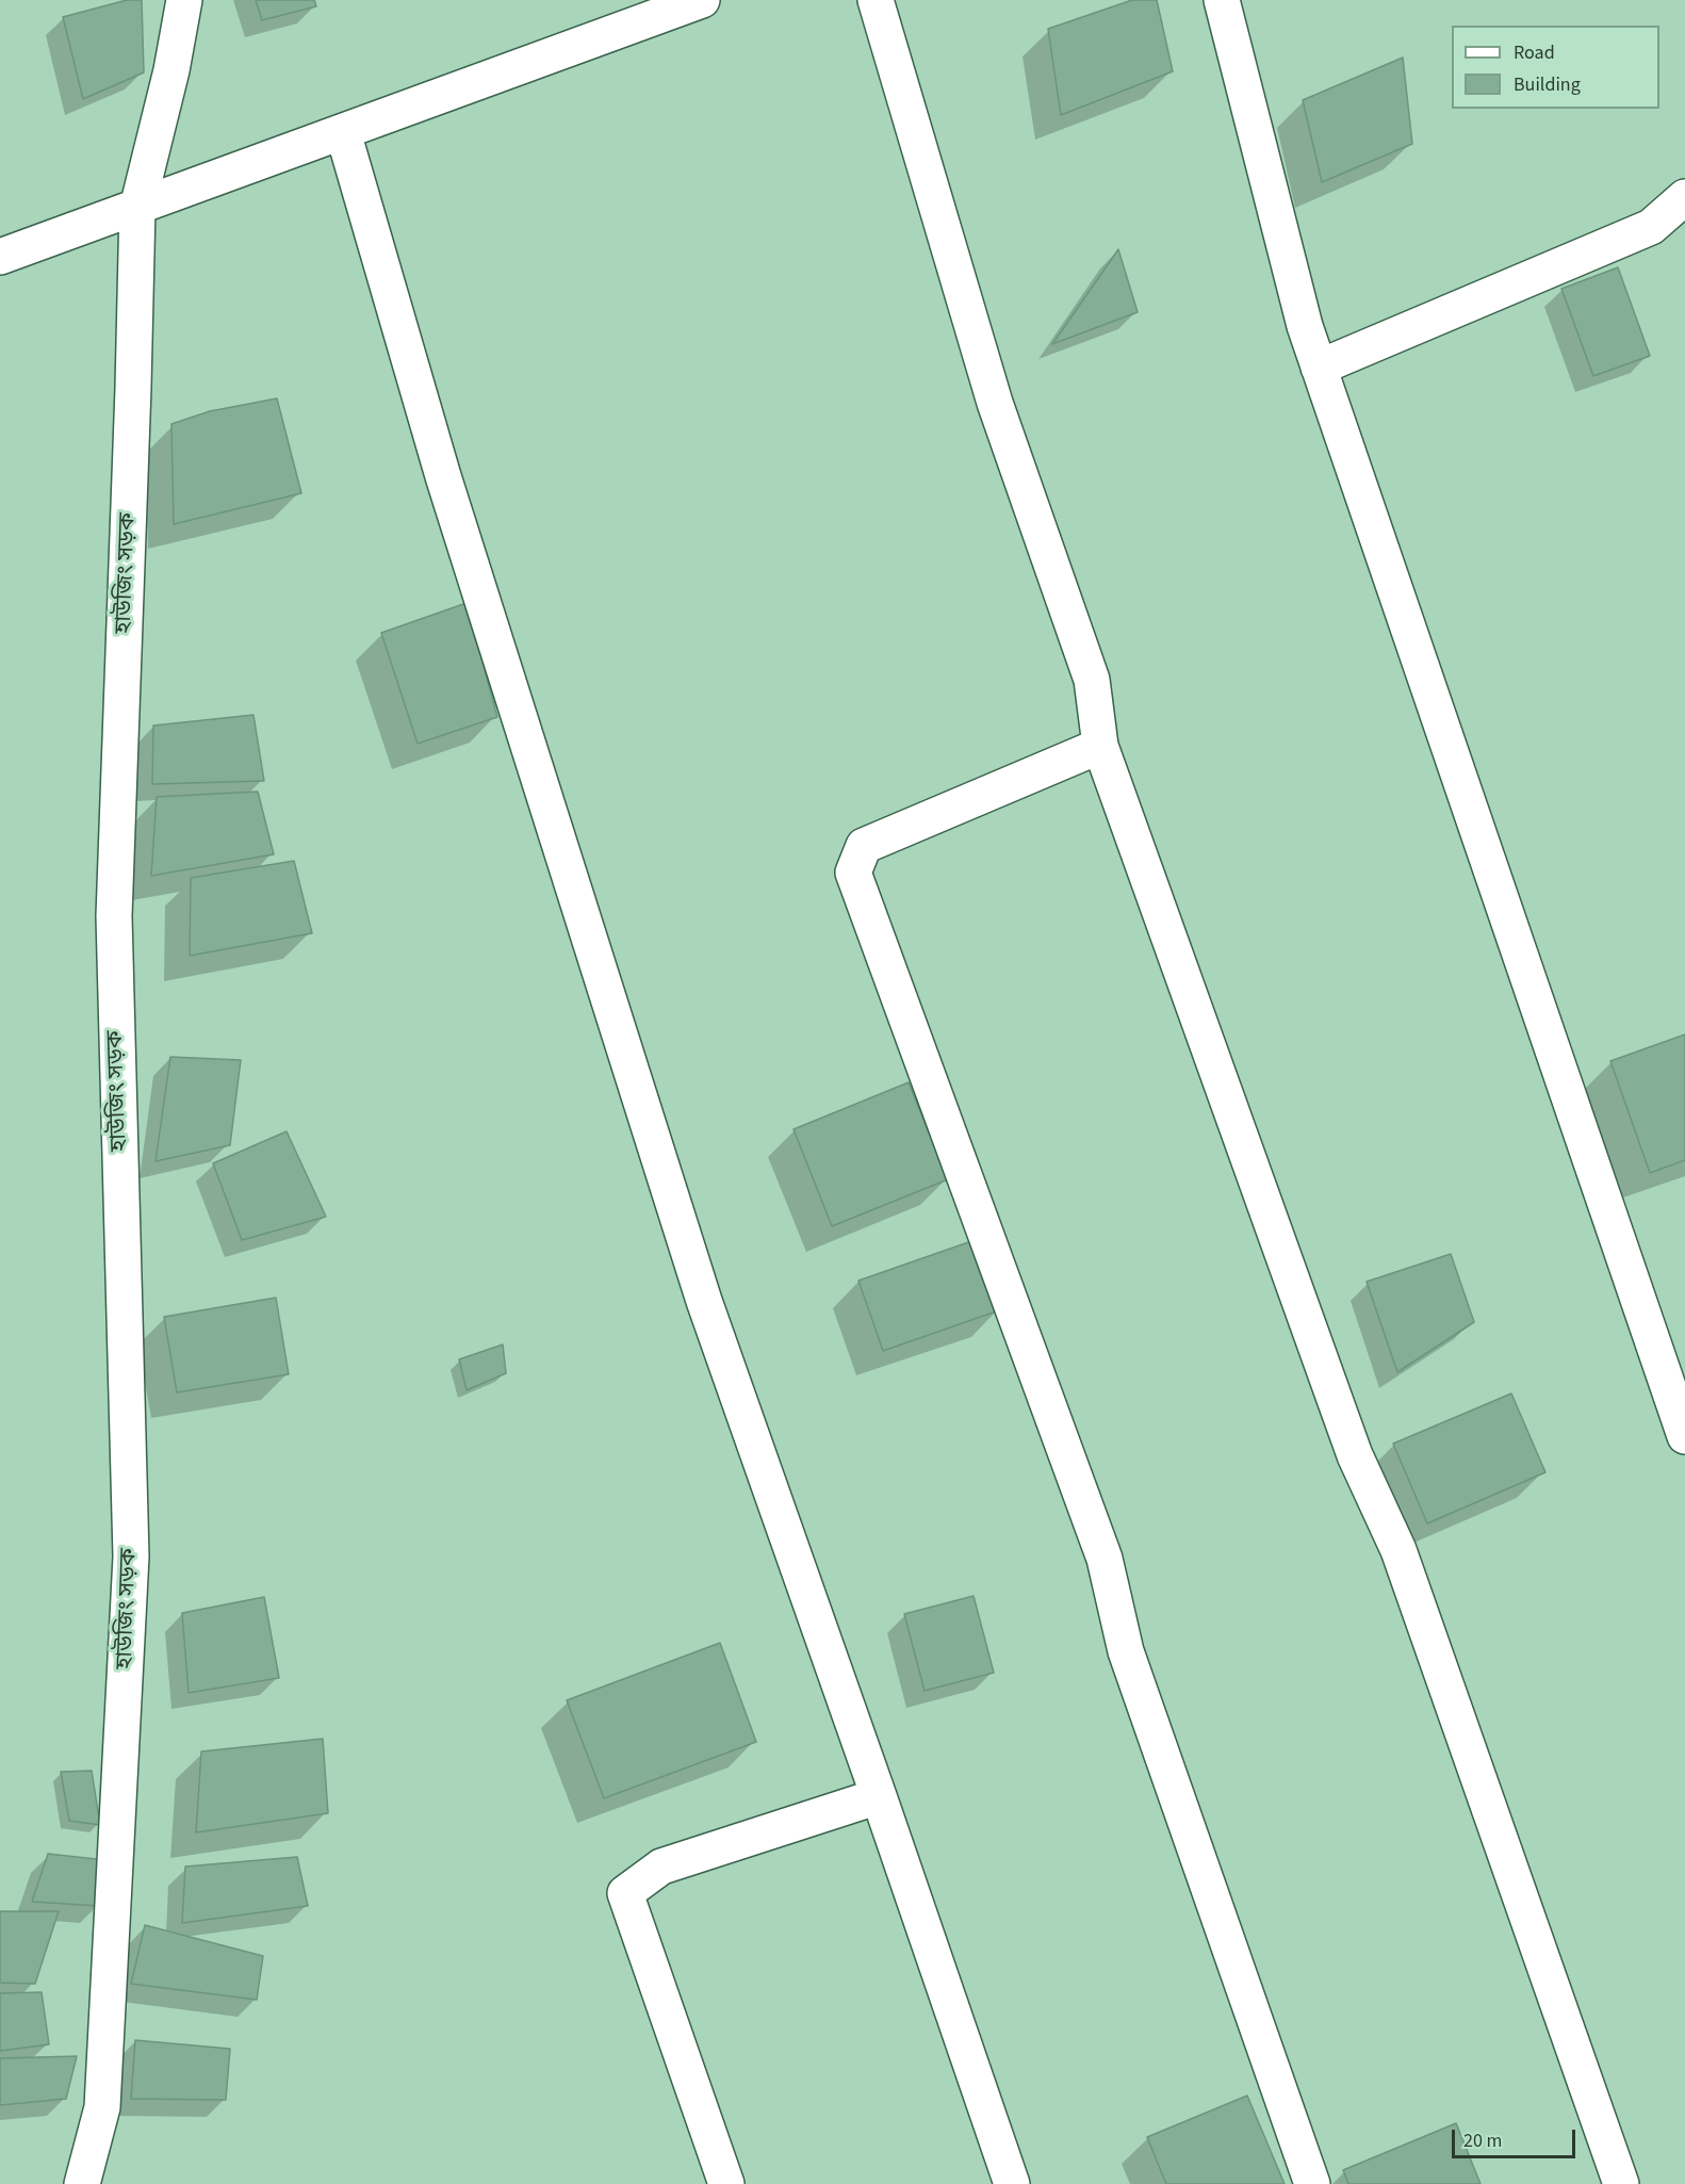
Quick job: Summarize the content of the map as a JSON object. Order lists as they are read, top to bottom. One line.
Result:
{"streets":{"street":["হাউজিং সড়ক"]},"legend":["Road","Building"],"scale_bar":"20 m"}
